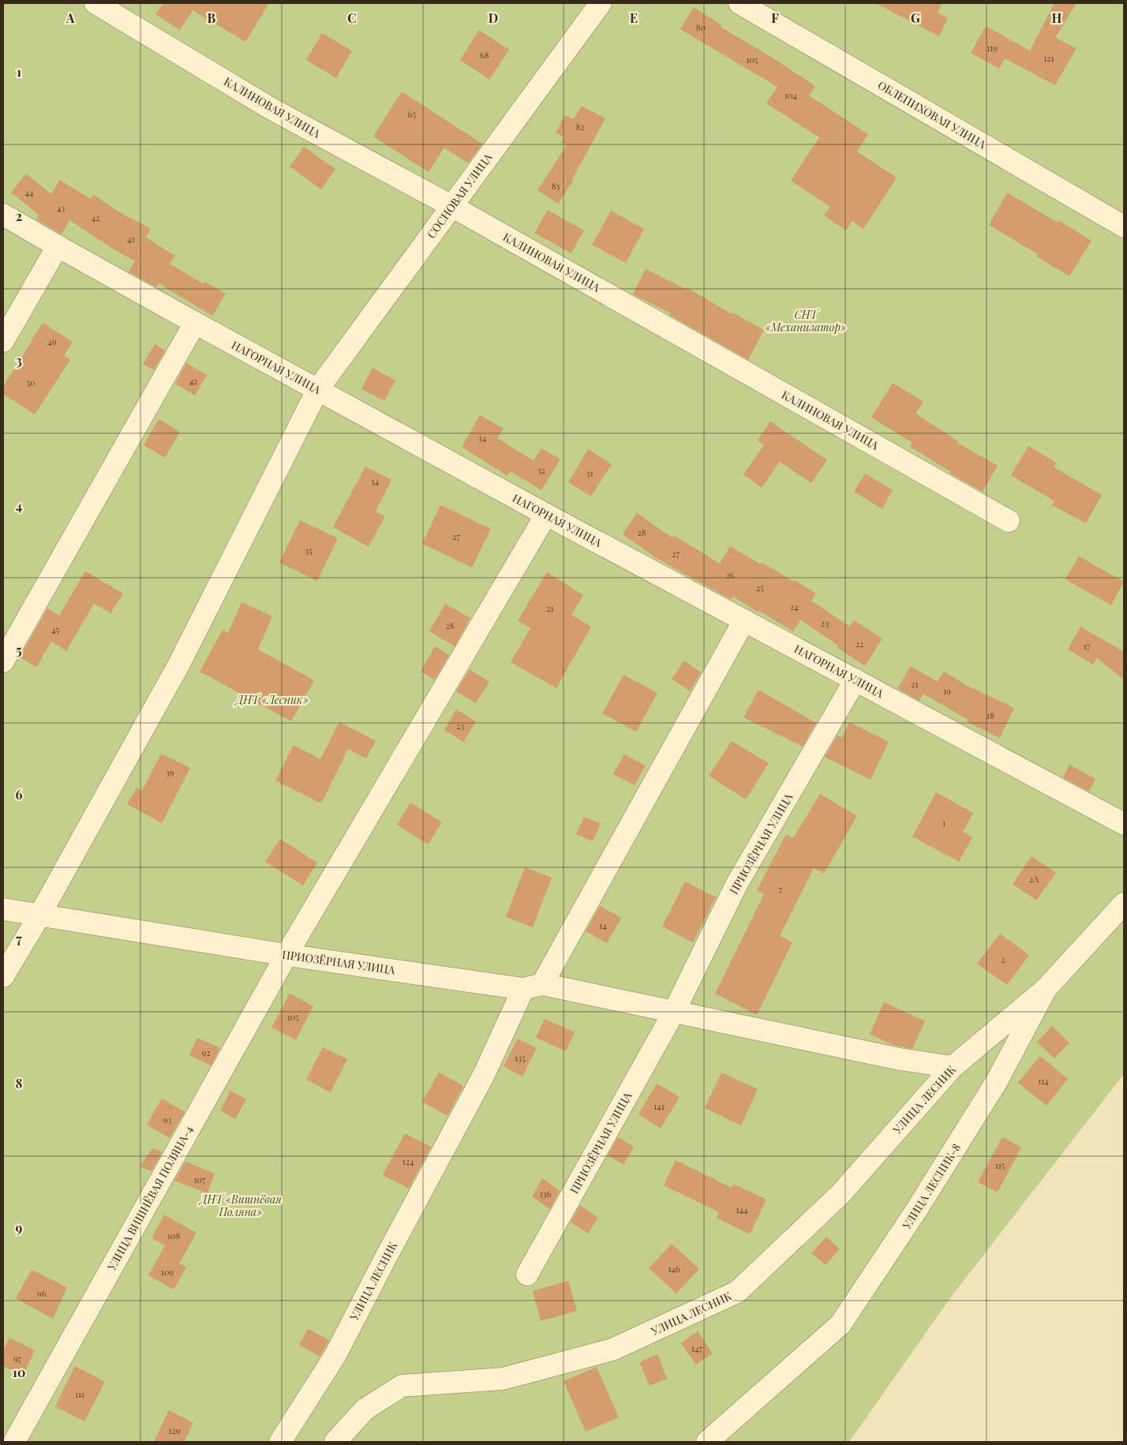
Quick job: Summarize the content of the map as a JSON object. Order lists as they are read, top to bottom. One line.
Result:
{"streets":{"street":["КАЛИНОВАЯ УЛИЦА","ОБЛЕПИХОВАЯ УЛИЦА","СОСНОВАЯ УЛИЦА","НАГОРНАЯ УЛИЦА","ПРИОЗЁРНАЯ УЛИЦА","УЛИЦА ЛЕСНИК","УЛИЦА ЛЕСНИК-8","УЛИЦА ВИШНЁВАЯ ПОЛЯНА-4"]},"crossings":[["КАЛИНОВАЯ УЛИЦА","СОСНОВАЯ УЛИЦА"],["СОСНОВАЯ УЛИЦА","НАГОРНАЯ УЛИЦА"],["СОСНОВАЯ УЛИЦА","ПРИОЗЁРНАЯ УЛИЦА"],["НАГОРНАЯ УЛИЦА","ПРИОЗЁРНАЯ УЛИЦА"],["НАГОРНАЯ УЛИЦА","УЛИЦА ЛЕСНИК"],["НАГОРНАЯ УЛИЦА","УЛИЦА ВИШНЁВАЯ ПОЛЯНА-4"],["ПРИОЗЁРНАЯ УЛИЦА","УЛИЦА ЛЕСНИК"],["ПРИОЗЁРНАЯ УЛИЦА","УЛИЦА ВИШНЁВАЯ ПОЛЯНА-4"],["УЛИЦА ЛЕСНИК","УЛИЦА ЛЕСНИК-8"]],"parks":["СНТ «Механизатор»","ДНТ «Лесник»","ДНТ «Вишнёвая Поляна»"],"house_numbers":["80","119","68","121","105","104","65","82","83","44","43","42","41","49","42","50","34","32","31","34","28","27","35","27","26","25","24","21","23","28","45","22","17","21","19","18","23","39","1","2А","7","14","2","105","92","135","114","141","93","124","115","107","136","144","108","146","109","96","147","97","111","129"],"grid":{"columns":["A","B","C","D","E","F","G","H"],"rows":["1","2","3","4","5","6","7","8","9","10"]}}
